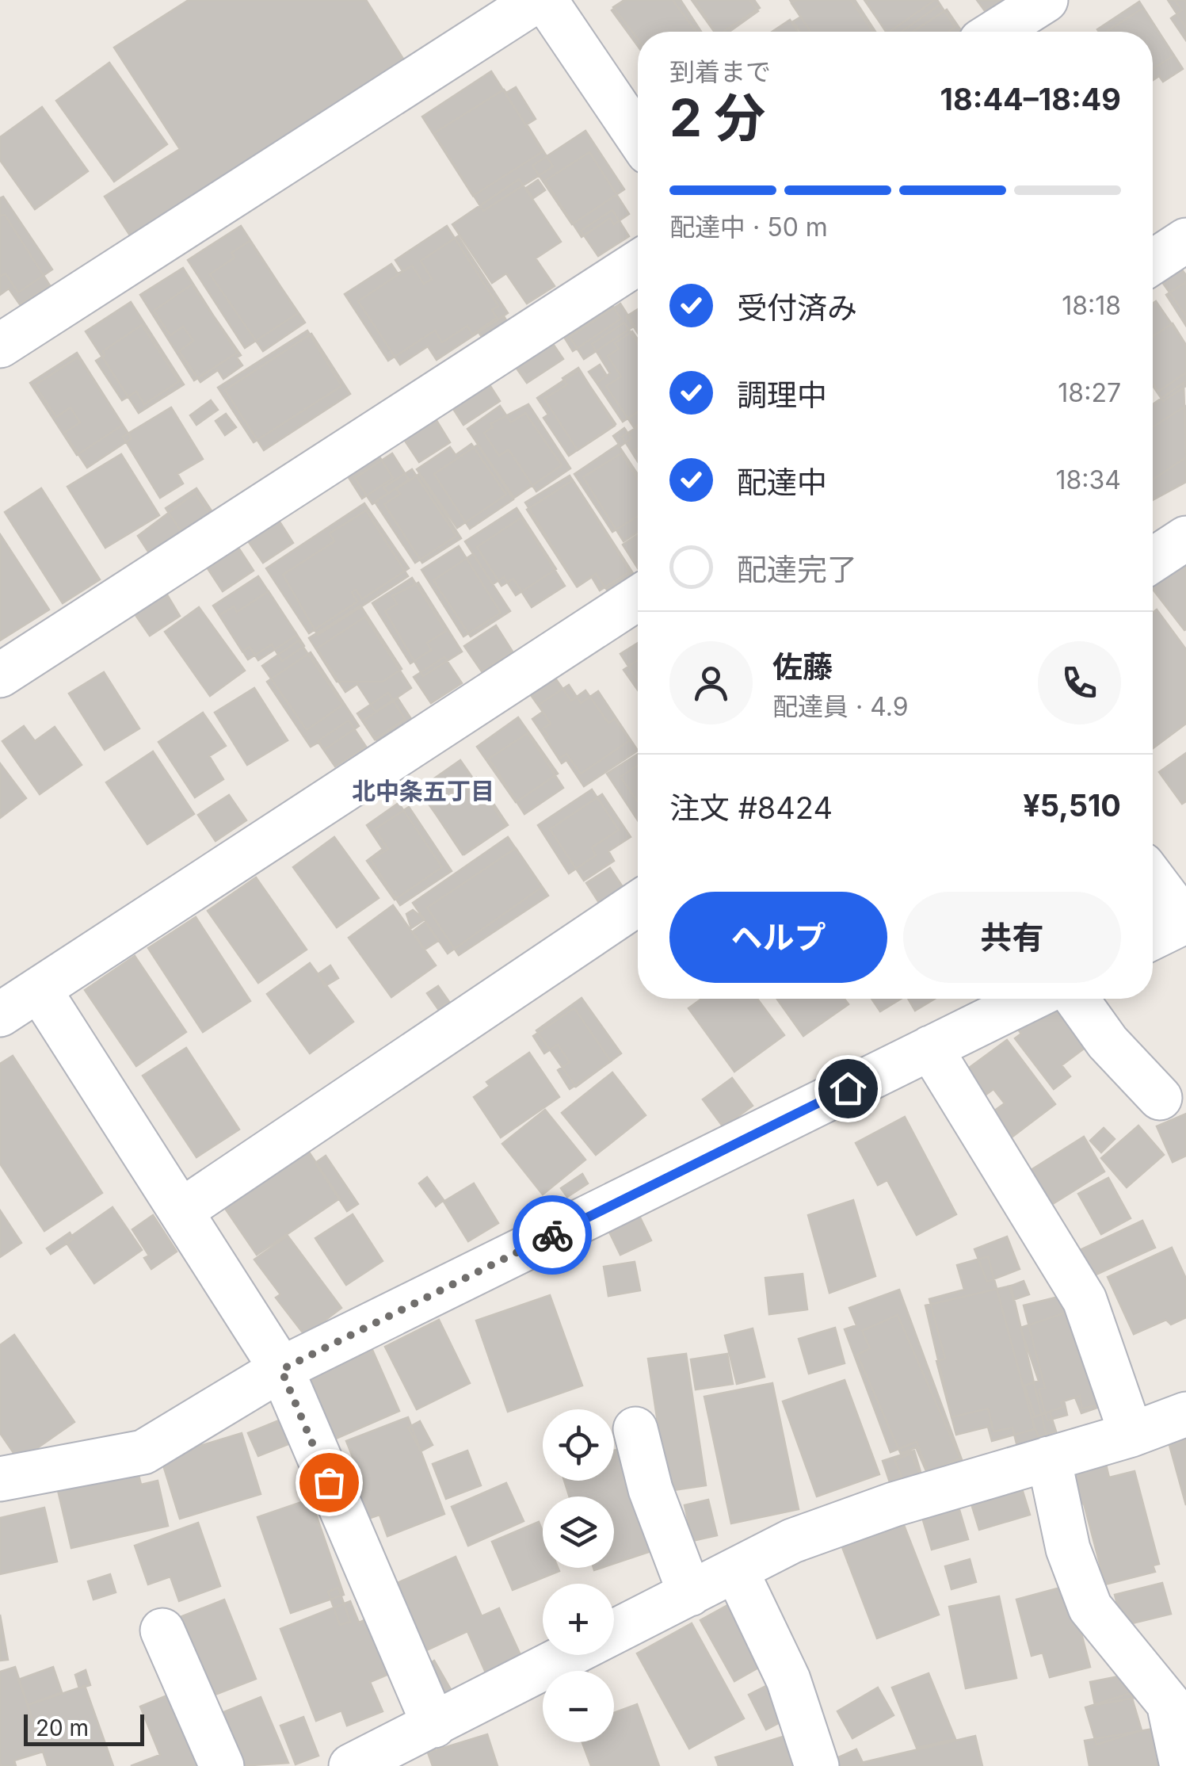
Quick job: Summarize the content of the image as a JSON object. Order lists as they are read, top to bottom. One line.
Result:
{"districts":["北中条五丁目"],"scale_bar":"20 m","page":{"heading":["2 分","到着まで","18:44–18:49"],"panel":["佐藤","配達員 · 4.9","注文 #8424","¥5,510"],"bar":"配達中 · 50 m","list":[["受付済み","18:18"],["調理中","18:27"],["配達中","18:34"],"配達完了"],"buttons":["ヘルプ","共有"],"map_buttons":["+","−"],"scale":"20 m"}}
